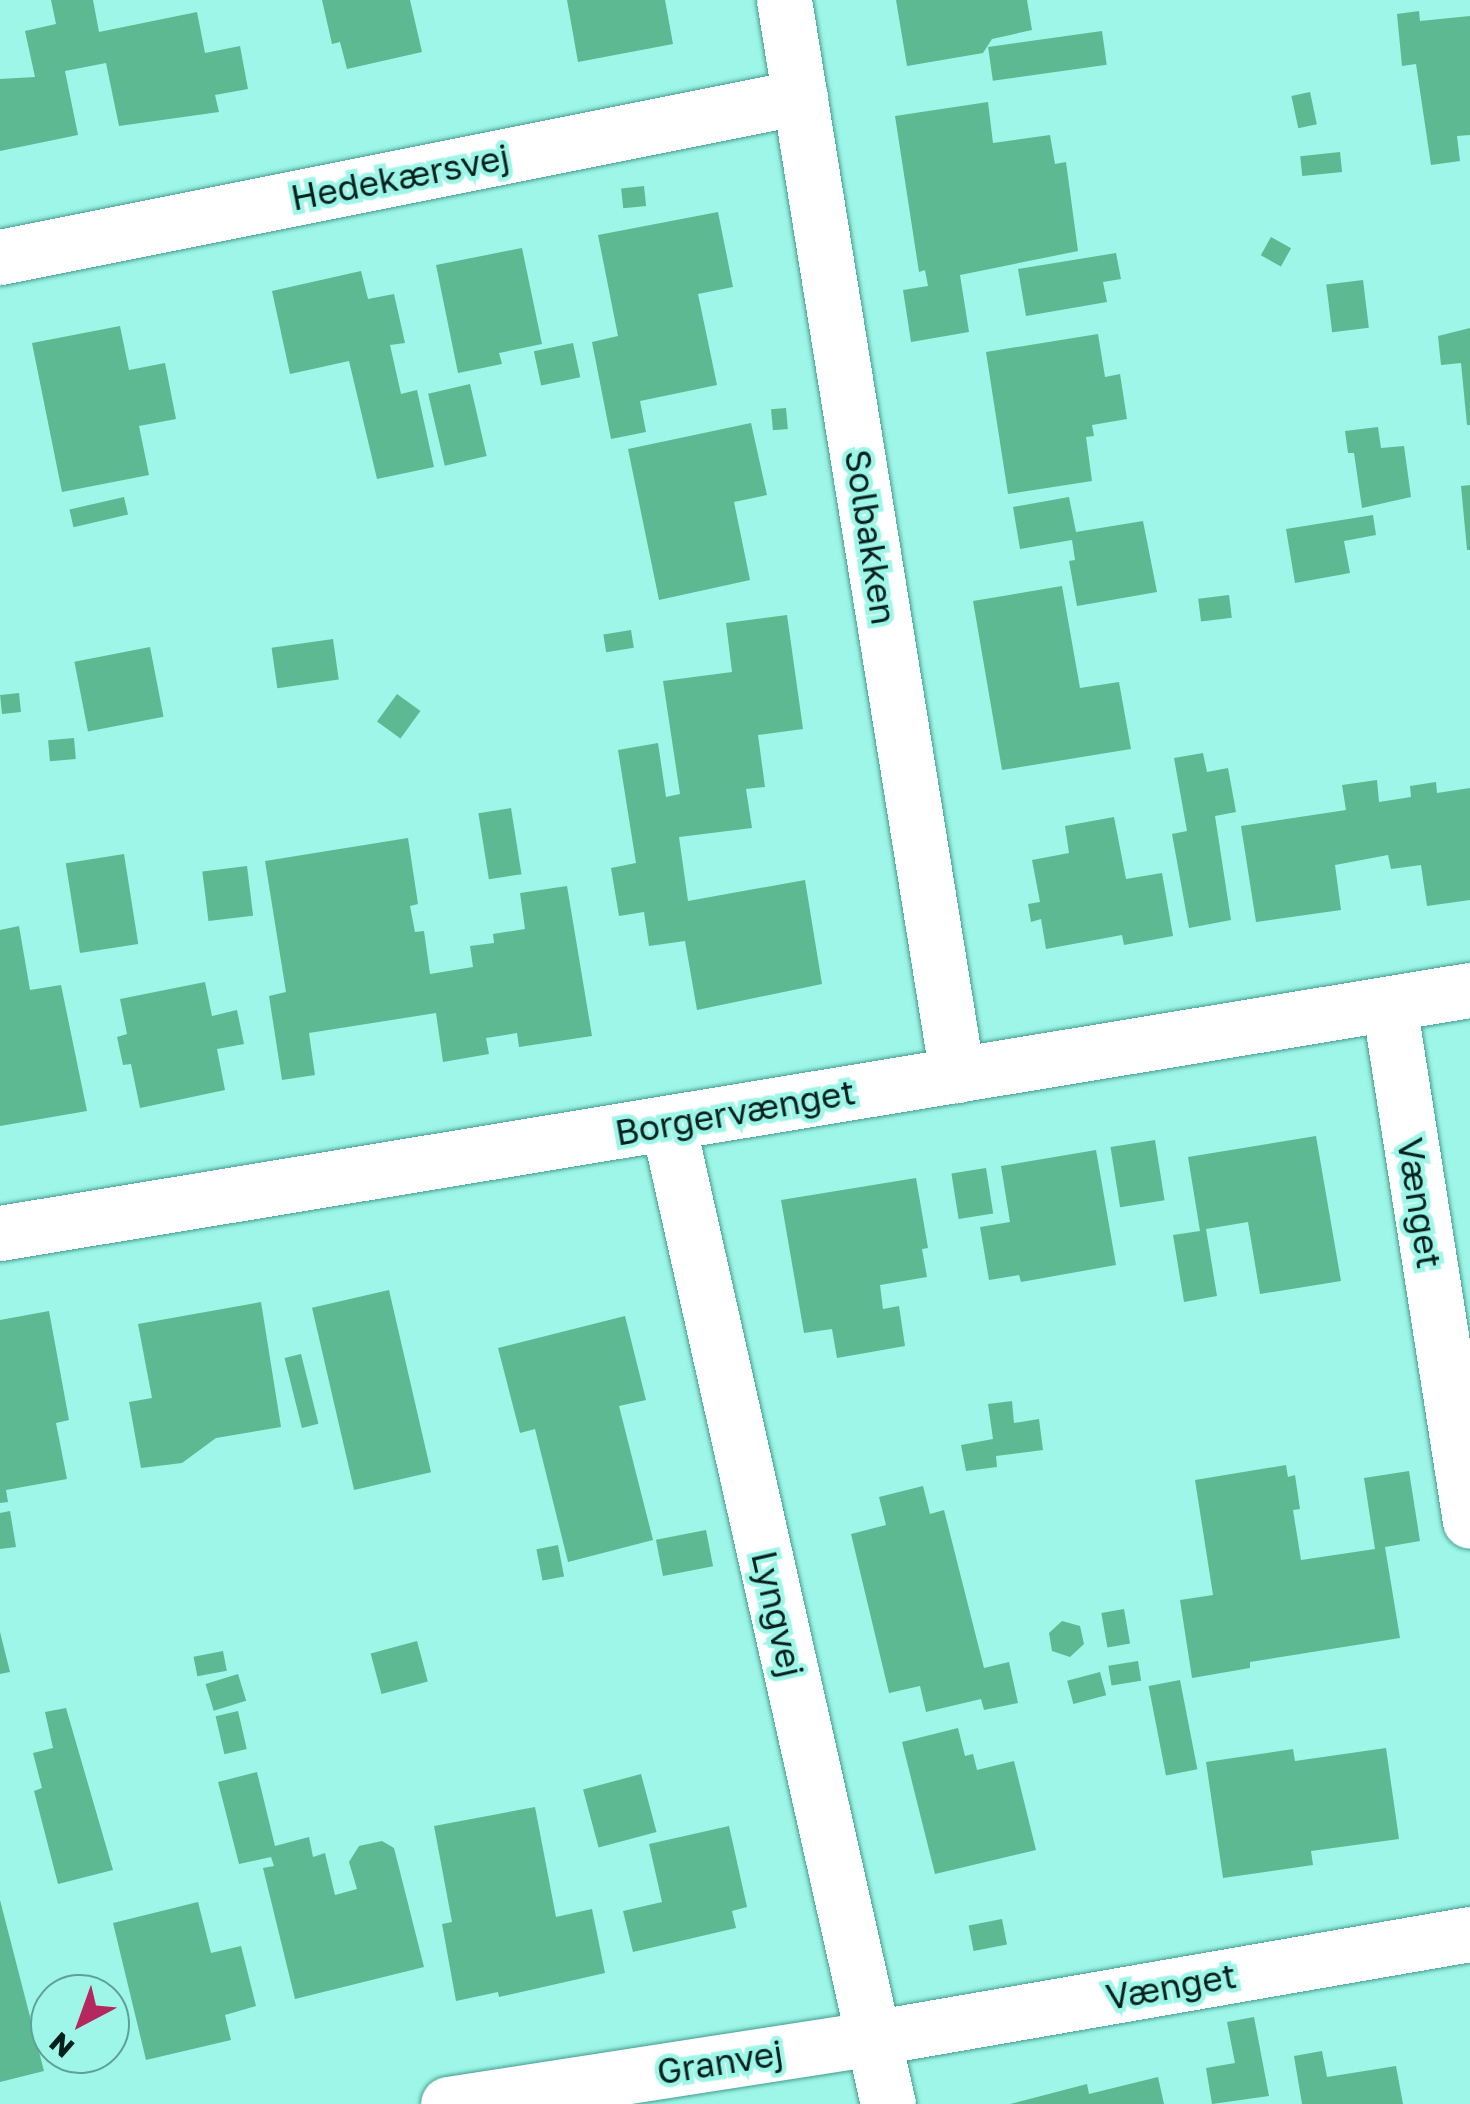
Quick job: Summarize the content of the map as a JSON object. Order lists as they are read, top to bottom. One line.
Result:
{"streets":{"street":["Hedekærsvej","Solbakken","Borgervænget","Vænget","Lyngvej","Granvej"]},"crossings":[["Hedekærsvej","Solbakken"],["Solbakken","Borgervænget"],["Borgervænget","Vænget"],["Borgervænget","Lyngvej"],["Vænget","Lyngvej"],["Vænget","Granvej"],["Lyngvej","Granvej"]],"north":"bottom left"}
